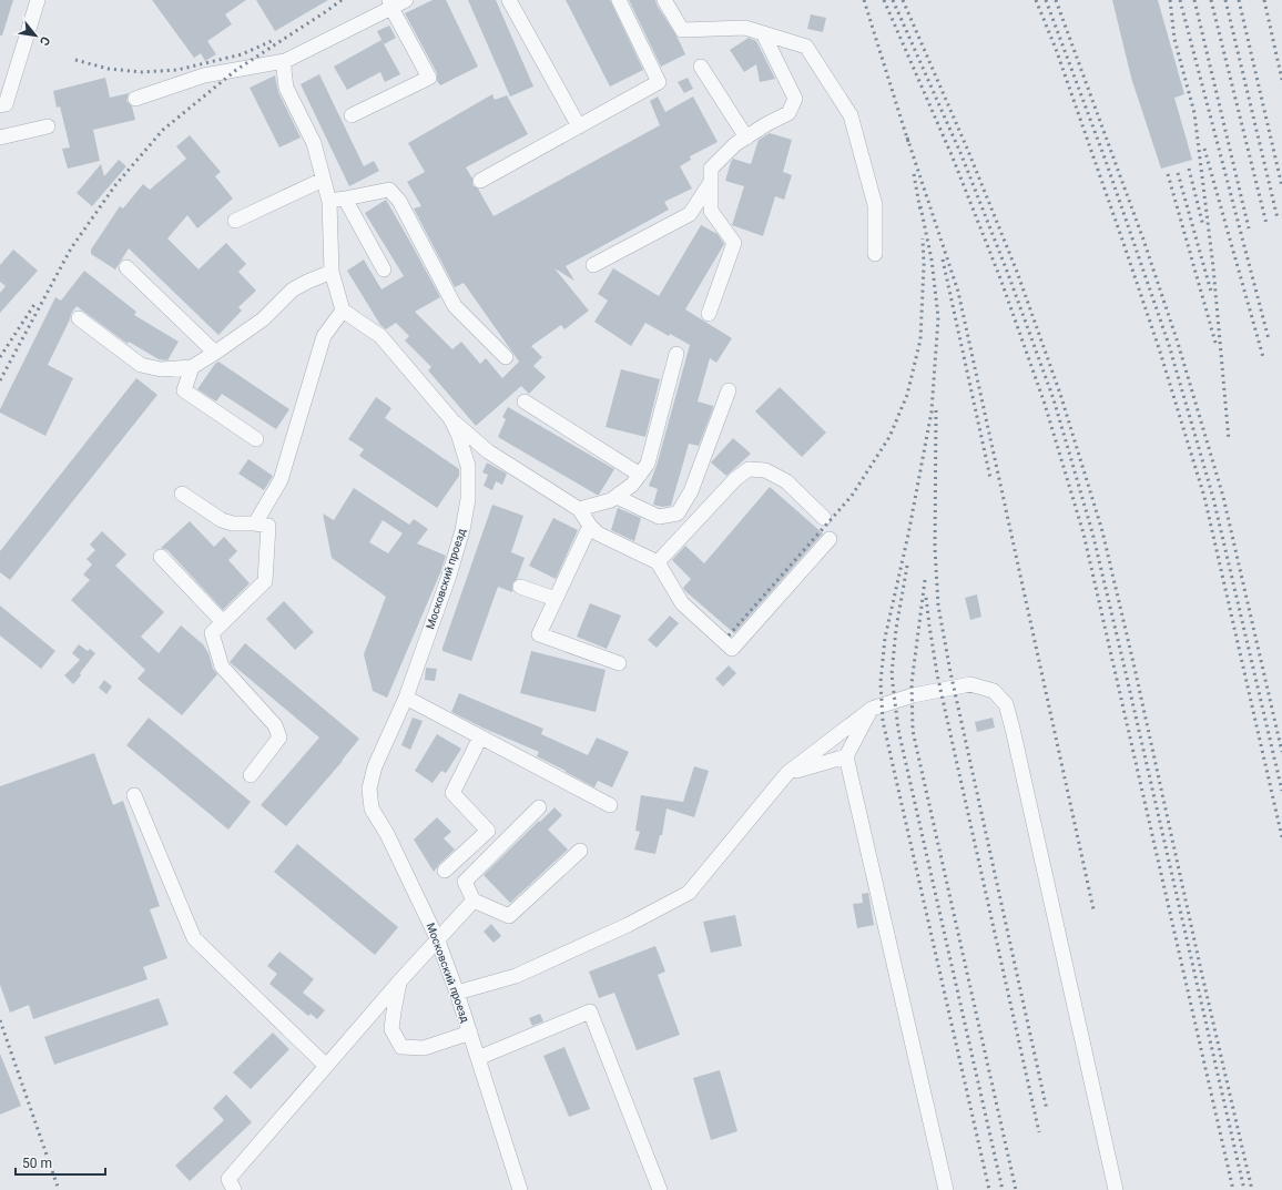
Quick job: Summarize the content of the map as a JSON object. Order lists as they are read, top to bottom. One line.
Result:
{"streets":{"street":["Московский проезд"]},"scale_bar":"50 m","north":"bottom right"}
